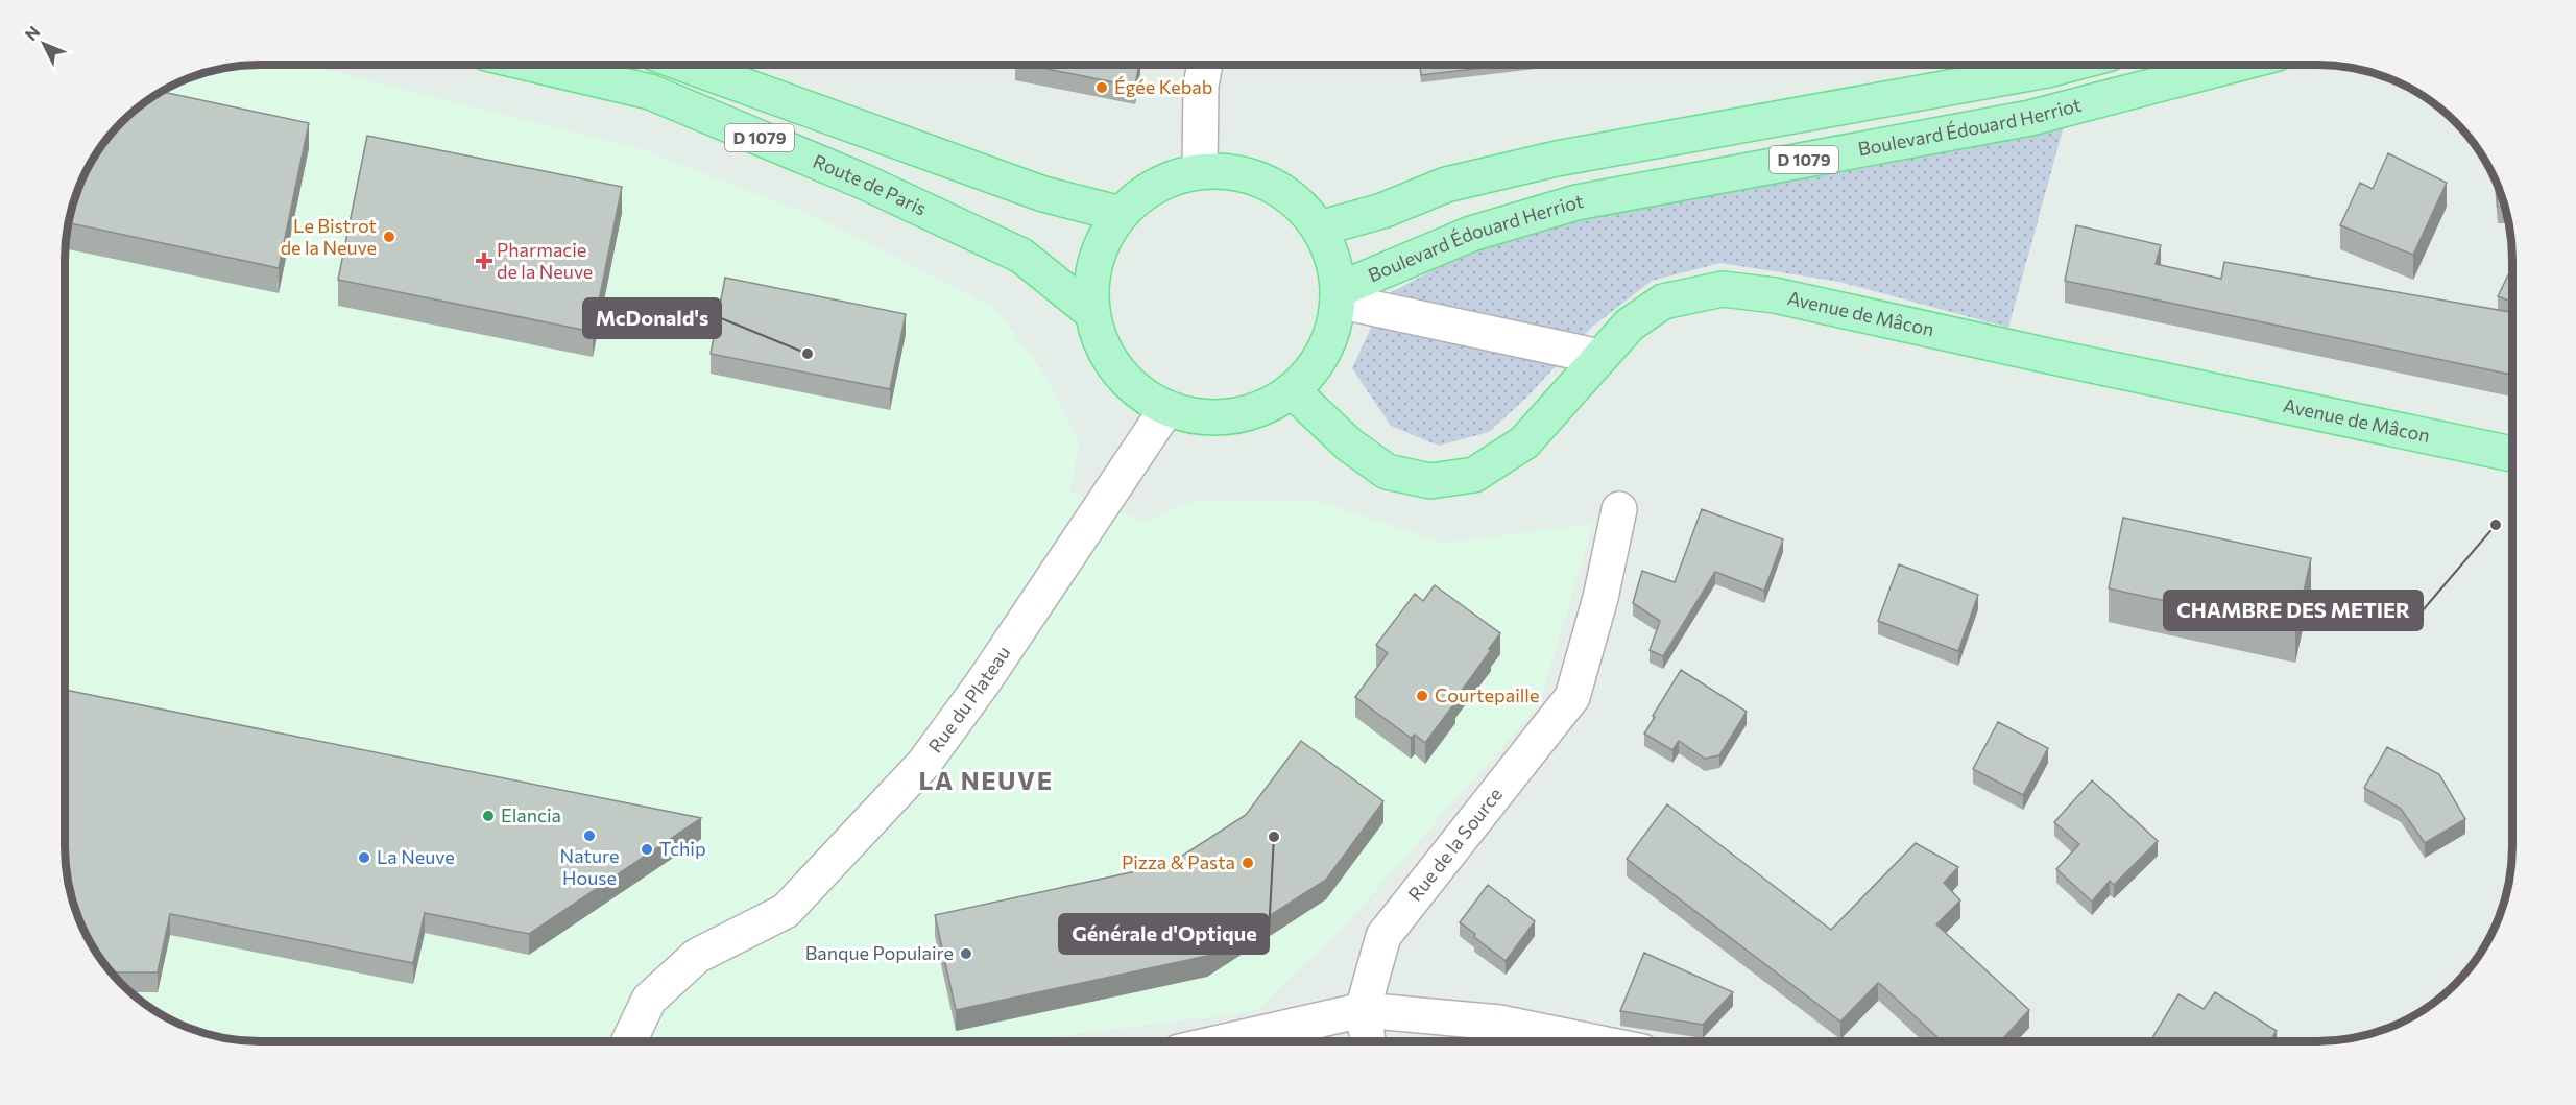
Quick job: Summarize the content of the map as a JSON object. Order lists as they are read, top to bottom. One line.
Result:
{"streets":{"main road":["Boulevard Édouard Herriot","D 1079","Route de Paris","Avenue de Mâcon"],"street":["Rue du Plateau","Rue de la Source"]},"districts":["LA NEUVE"],"places":{"other":["Égée Kebab","Le Bistrot de la Neuve","McDonald's","CHAMBRE DES METIER","Courtepaille","Elancia","Nature House","Générale d'Optique","Tchip","La Neuve","Pizza & Pasta","Banque Populaire"],"health":["Pharmacie de la Neuve"]},"north":"top left"}
